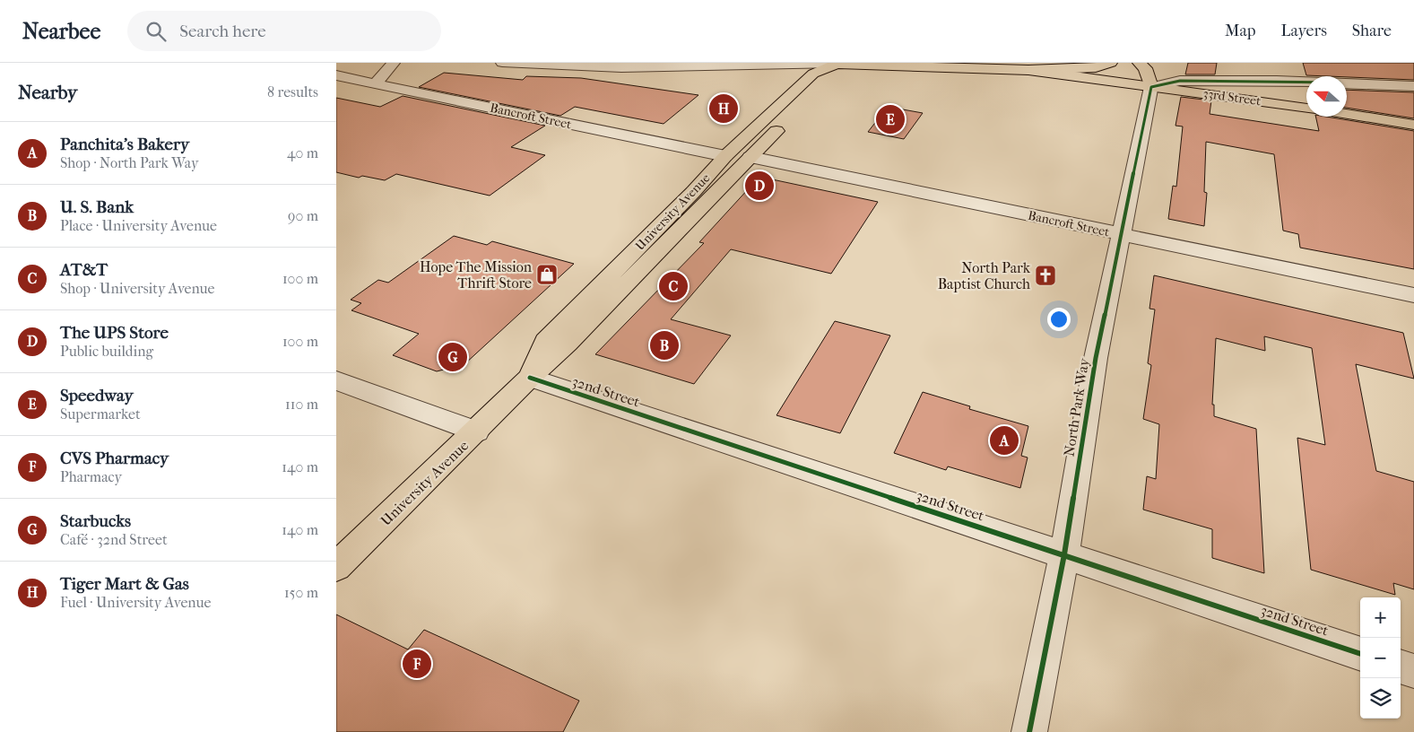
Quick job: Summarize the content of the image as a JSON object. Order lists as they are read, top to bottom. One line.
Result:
{"streets":{"main road":["33rd Street","University Avenue"],"street":["Bancroft Street","32nd Street","North Park Way"]},"crossings":[["33rd Street","North Park Way"],["Bancroft Street","University Avenue"],["Bancroft Street","North Park Way"],["University Avenue","32nd Street"],["32nd Street","North Park Way"]],"places":{"shop":["Hope The Mission Thrift Store"],"church":["North Park Baptist Church"]},"north":"left","page":{"header":"Nearbee","search":"Search here","nav":["Map","Layers","Share"],"heading":["Nearby","8 results"],"pins":["H","E","D","C","B","G","A","F"],"list":[{"mark":"A","name":"Panchita's Bakery","note":"Shop · North Park Way","value":"40 m"},{"mark":"B","name":"U. S. Bank","note":"Place · University Avenue","value":"90 m"},{"mark":"C","name":"AT&T","note":"Shop · University Avenue","value":"100 m"},{"mark":"D","name":"The UPS Store","note":"Public building","value":"100 m"},{"mark":"E","name":"Speedway","note":"Supermarket","value":"110 m"},{"mark":"F","name":"CVS Pharmacy","note":"Pharmacy","value":"140 m"},{"mark":"G","name":"Starbucks","note":"Café · 32nd Street","value":"140 m"},{"mark":"H","name":"Tiger Mart & Gas","note":"Fuel · University Avenue","value":"150 m"}],"map_buttons":["+","−"]}}
